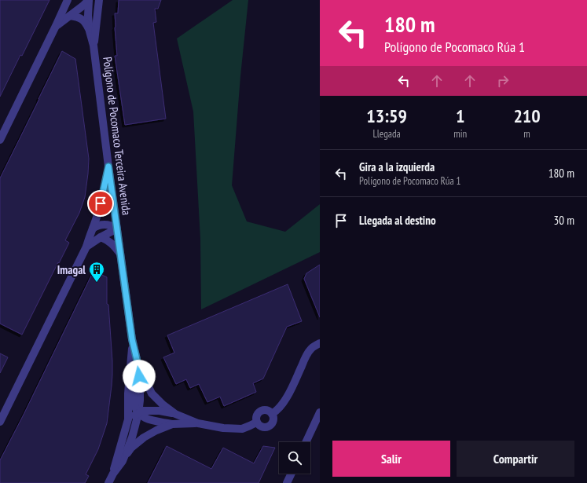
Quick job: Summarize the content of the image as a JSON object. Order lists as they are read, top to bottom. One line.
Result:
{"streets":{"street":["Polígono de Pocomaco Terceira Avenida"]},"places":{"building":["Imagal"]},"page":{"turn":["180 m","Polígono de Pocomaco Rúa 1"],"eta":["13:59","Llegada","1","min","210","m"],"list":[{"name":"Gira a la izquierda","note":"Polígono de Pocomaco Rúa 1","value":"180 m"},{"name":"Llegada al destino","value":"30 m"}],"buttons":["Salir","Compartir"]}}
